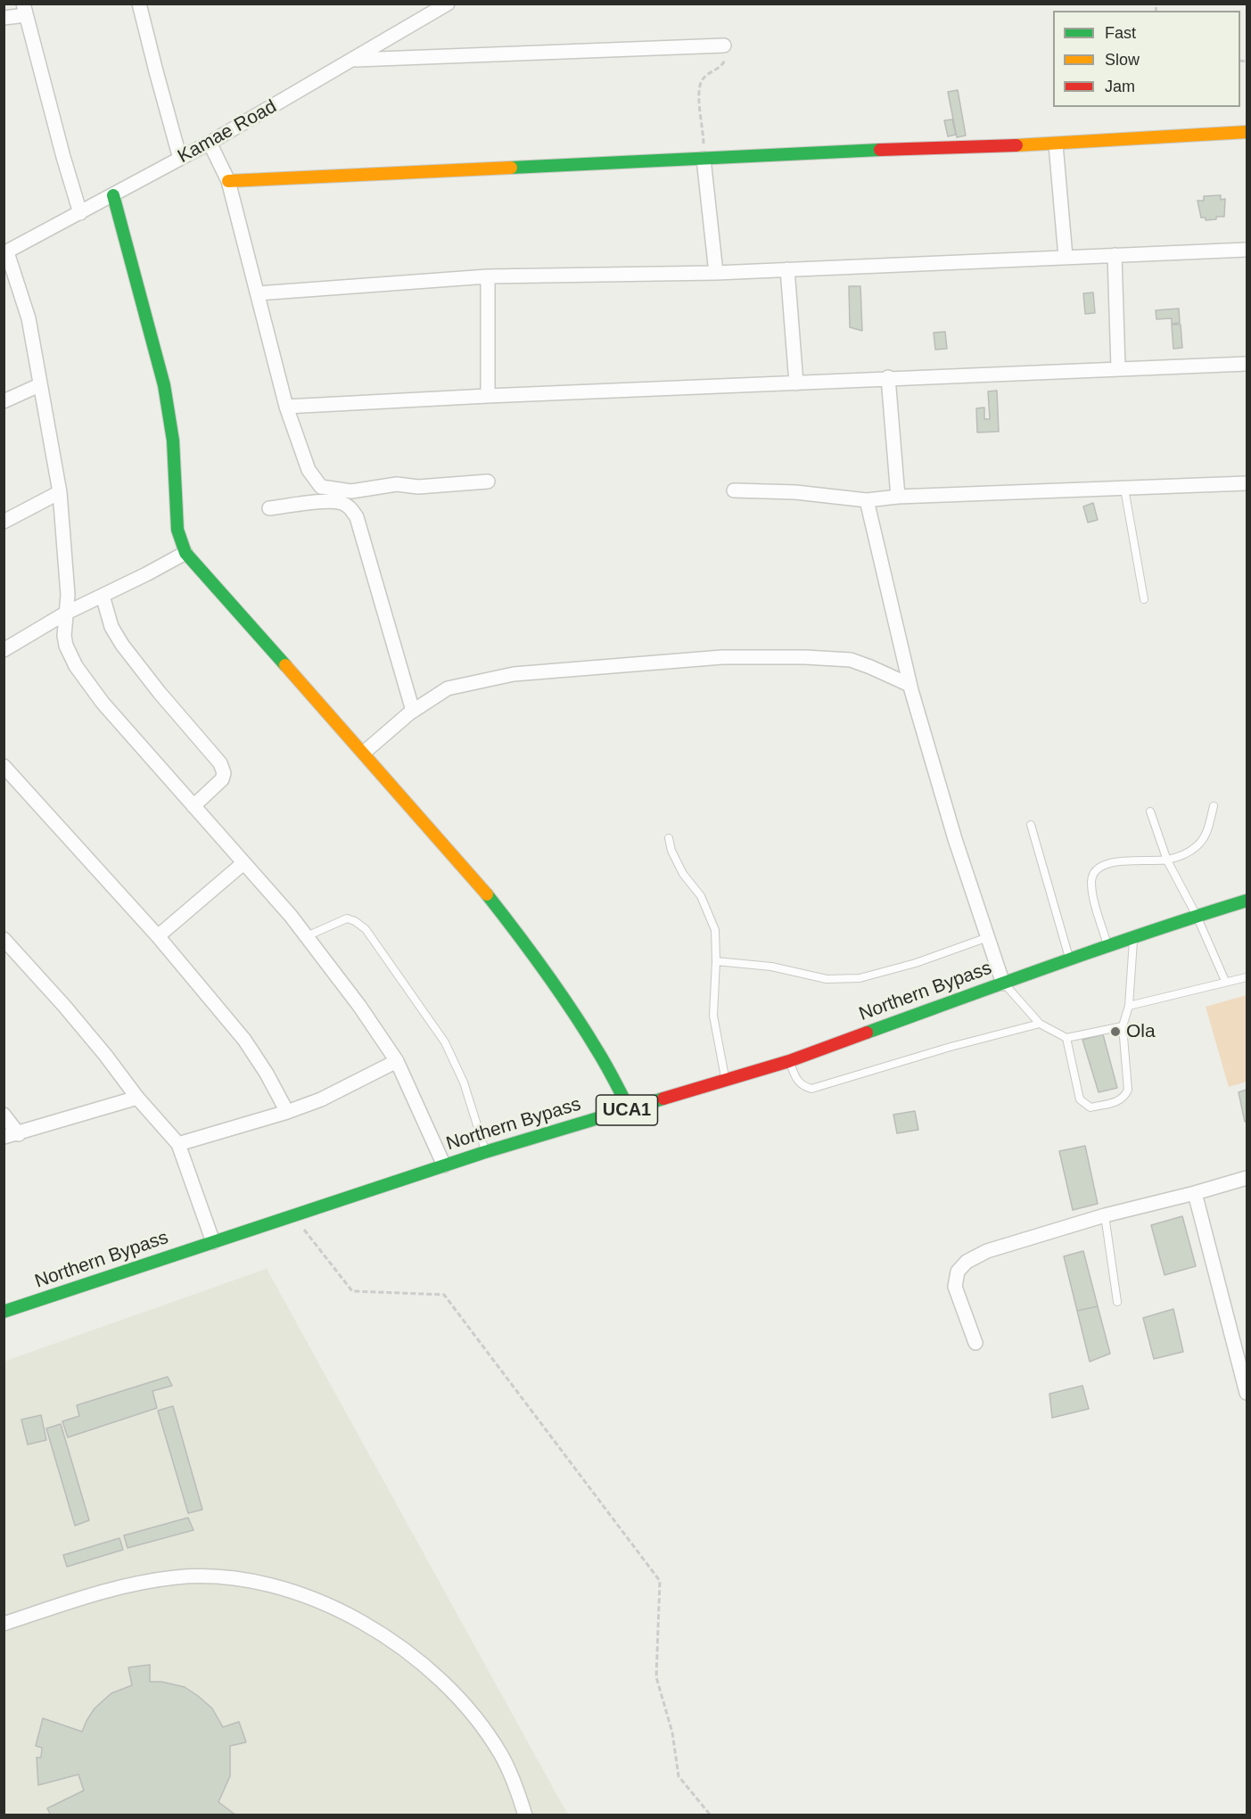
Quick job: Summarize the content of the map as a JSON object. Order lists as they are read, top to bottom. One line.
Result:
{"streets":{"street":["Kamae Road","Northern Bypass","UCA1"]},"places":["Ola"],"legend":["Fast","Slow","Jam"]}
